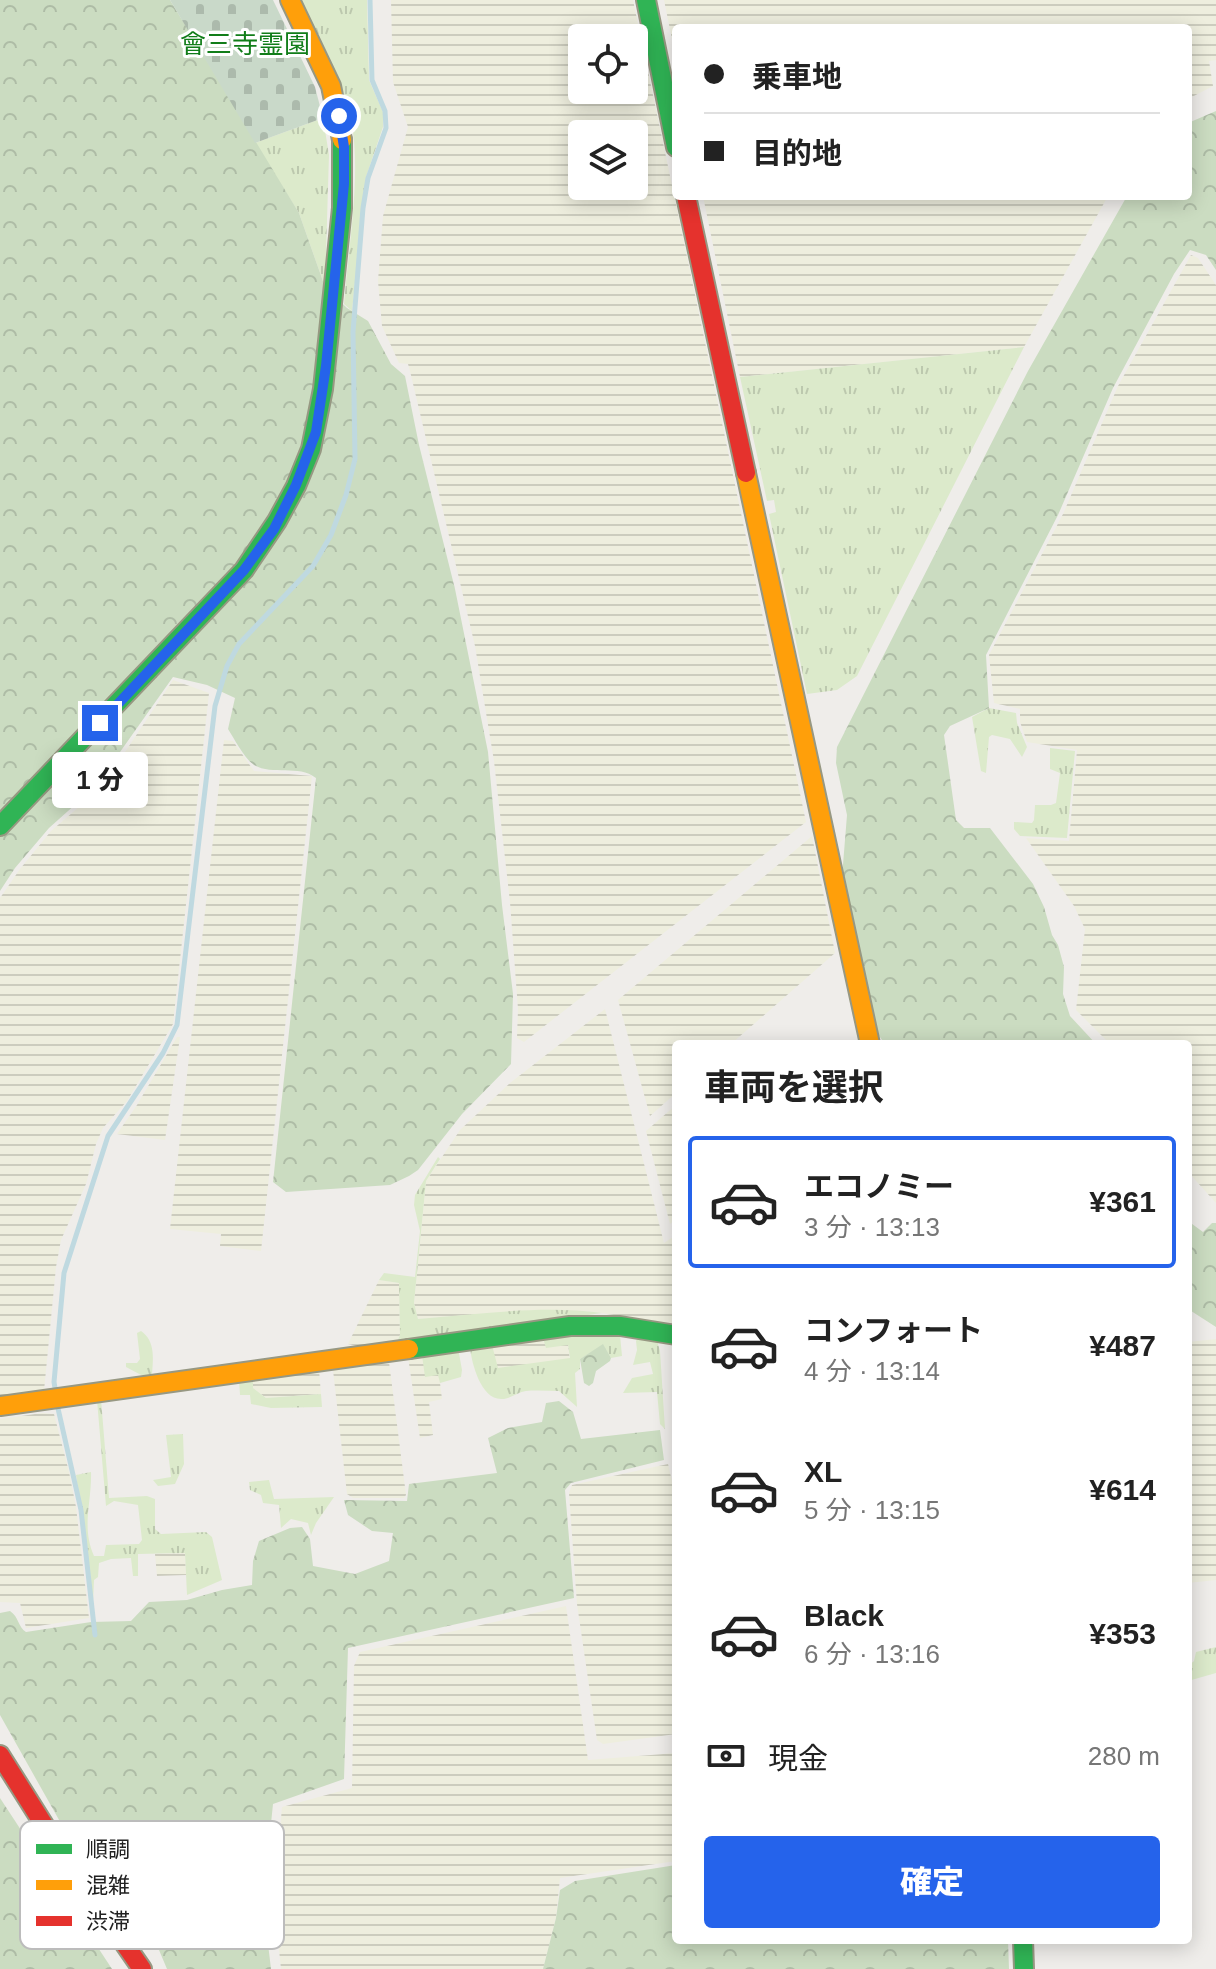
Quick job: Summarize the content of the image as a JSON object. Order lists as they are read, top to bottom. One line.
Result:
{"parks":["會三寺霊園"],"legend":["順調","混雑","渋滞"],"page":{"banner":["乗車地","目的地"],"bubble":"1 分","heading":"車両を選択","list":[{"name":"エコノミー","note":"3 分 · 13:13","value":"¥361"},{"name":"コンフォート","note":"4 分 · 13:14","value":"¥487"},{"name":"XL","note":"5 分 · 13:15","value":"¥614"},{"name":"Black","note":"6 分 · 13:16","value":"¥353"}],"pay":["現金","280 m"],"buttons":"確定"}}
